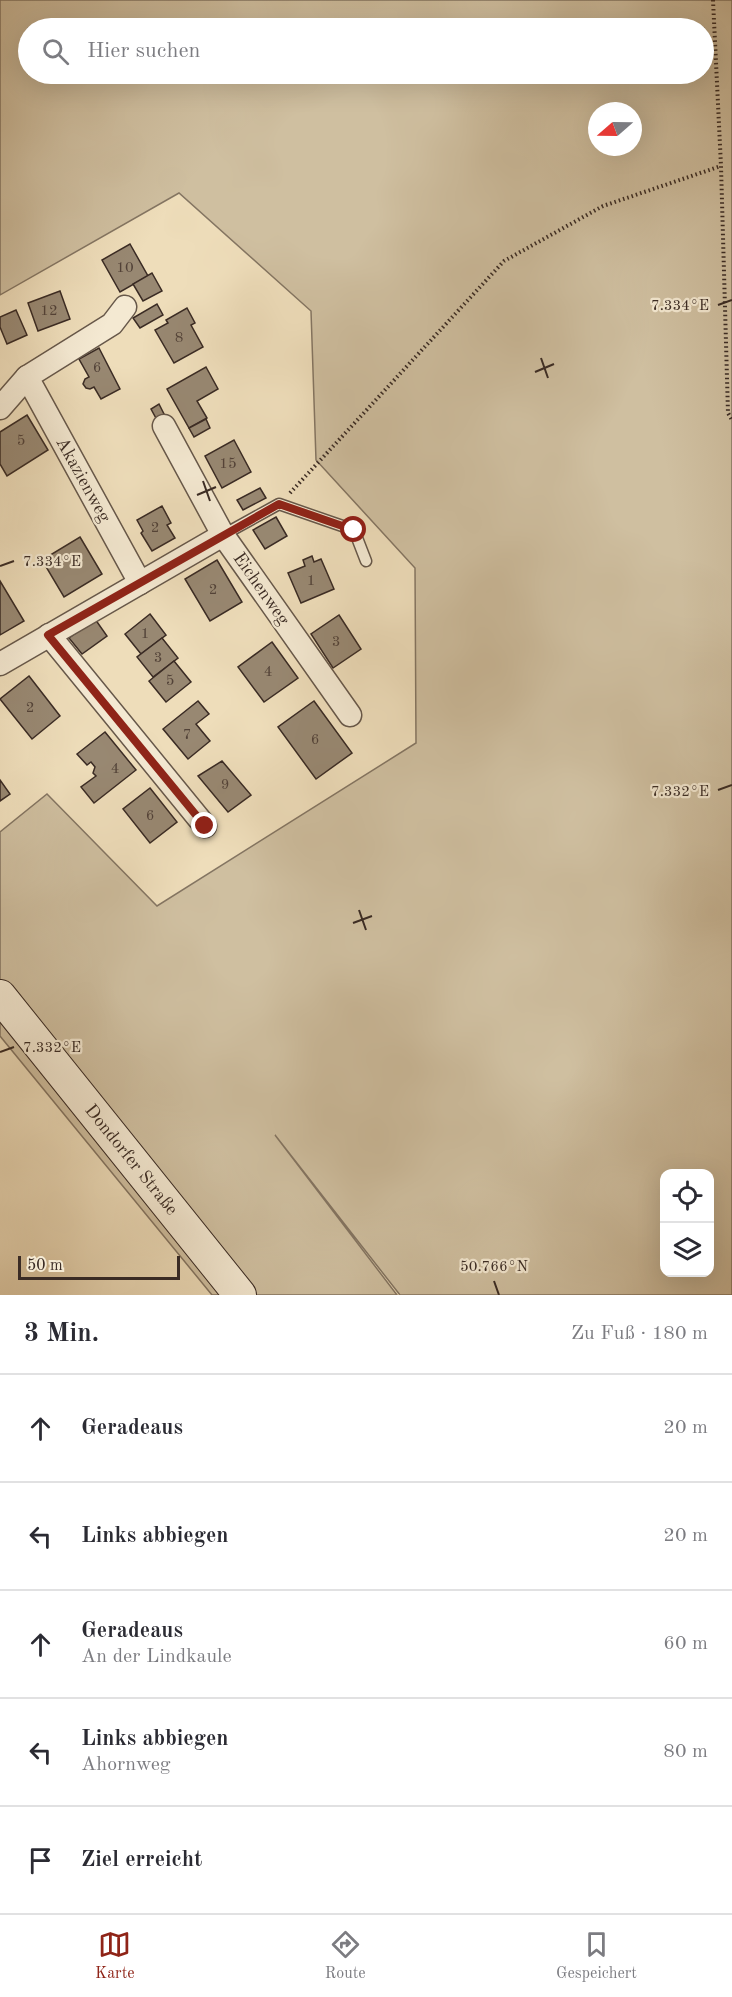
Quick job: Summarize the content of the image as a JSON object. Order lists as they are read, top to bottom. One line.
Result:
{"streets":{"main road":["Dondorfer Straße"],"street":["Akazienweg","Eichenweg"]},"house_numbers":["10","12","8","6","5","15","2","1","2","1","3","3","4","5","2","7","6","4","9","6"],"scale_bar":"50 m","north":"left","page":{"search":"Hier suchen","scale":"50 m","heading":["3 Min.","Zu Fuß · 180 m"],"list":[["Geradeaus","20 m"],["Links abbiegen","20 m"],["Geradeaus","An der Lindkaule","60 m"],["Links abbiegen","Ahornweg","80 m"],"Ziel erreicht"],"nav":["Karte","Route","Gespeichert"]},"coordinates":["7.334°E","7.332°E","50.766°N"]}
